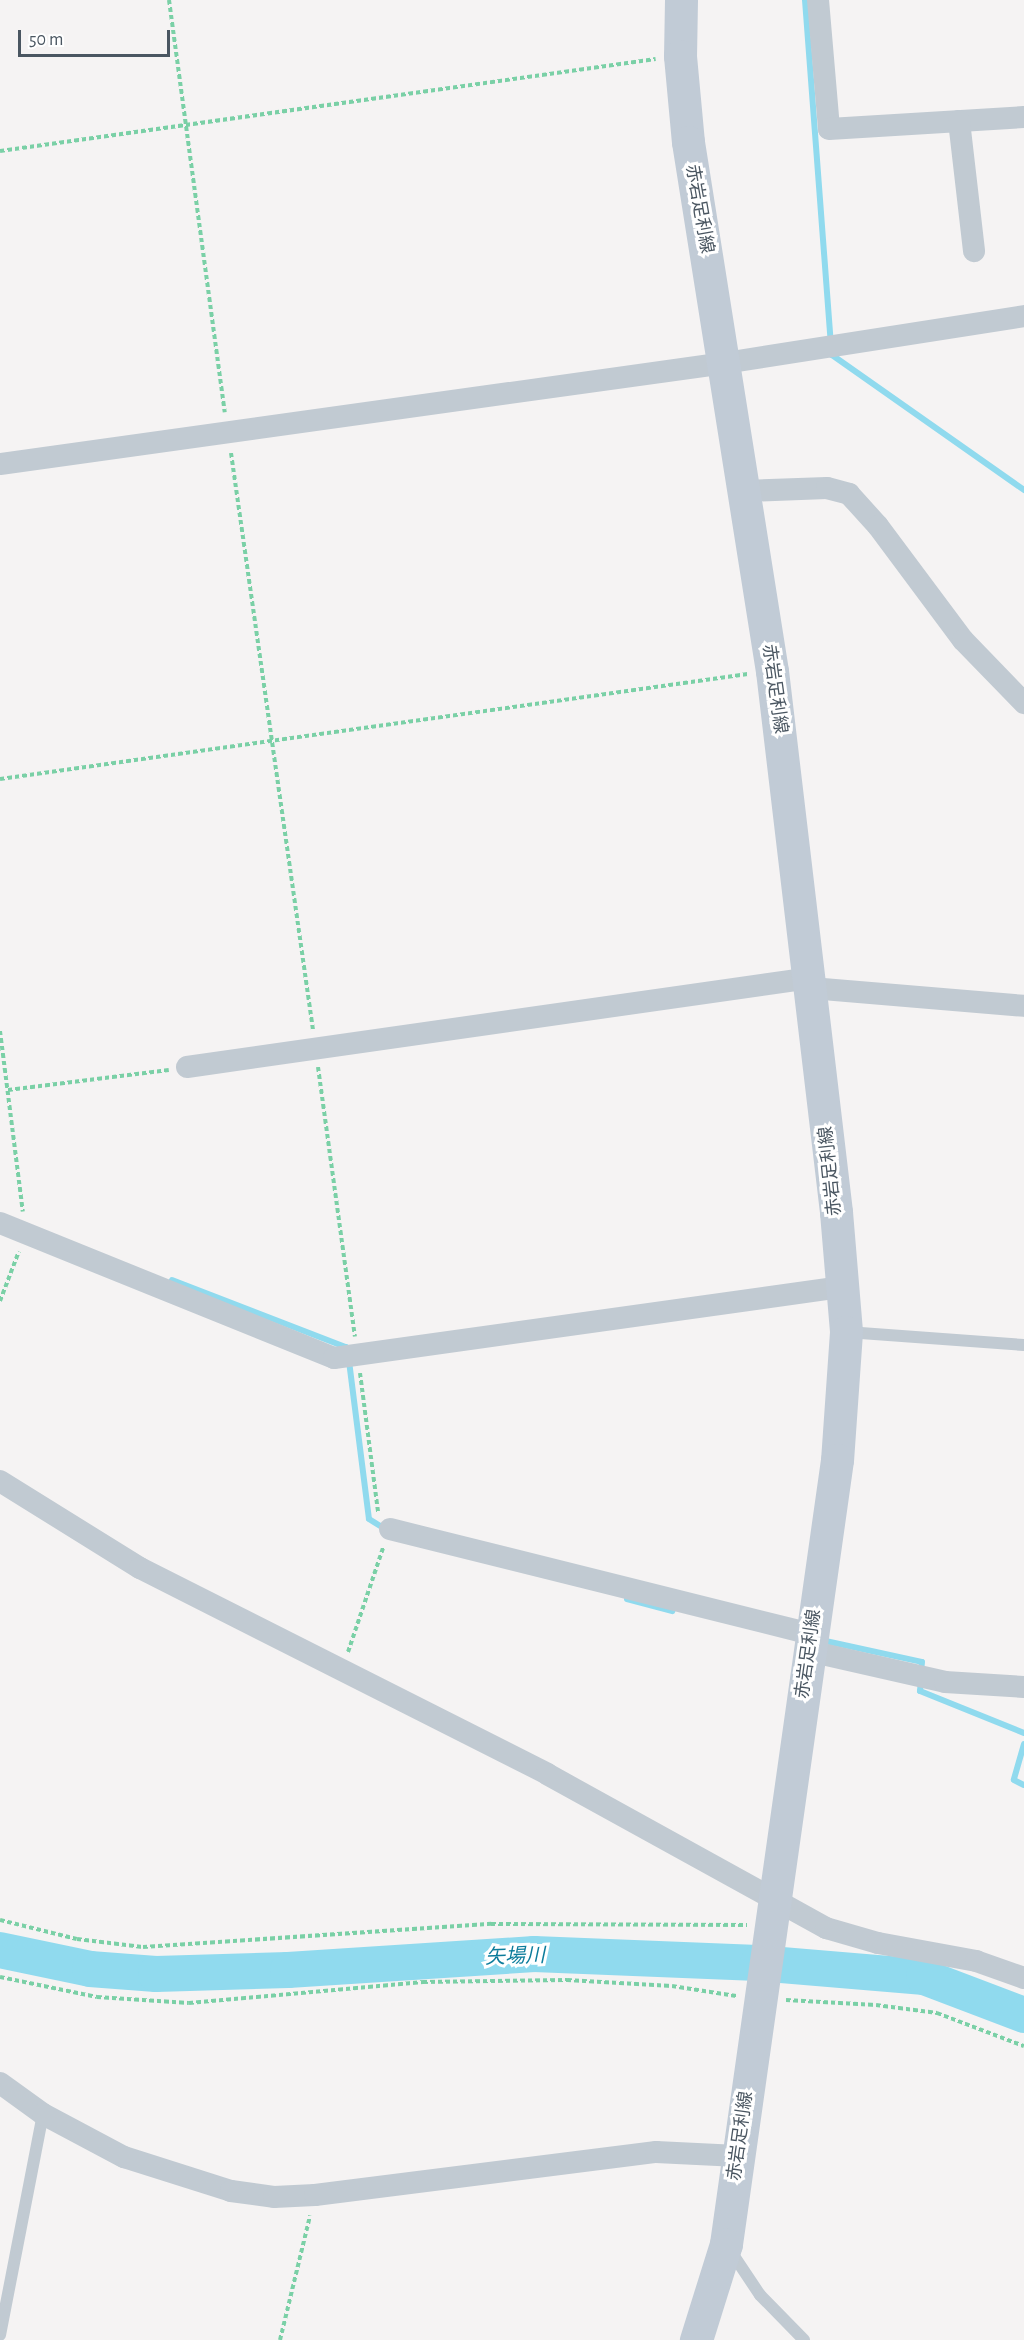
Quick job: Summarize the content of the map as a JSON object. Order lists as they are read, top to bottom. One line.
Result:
{"streets":{"main road":["赤岩足利線"]},"water":["矢場川"],"scale_bar":"50 m"}
